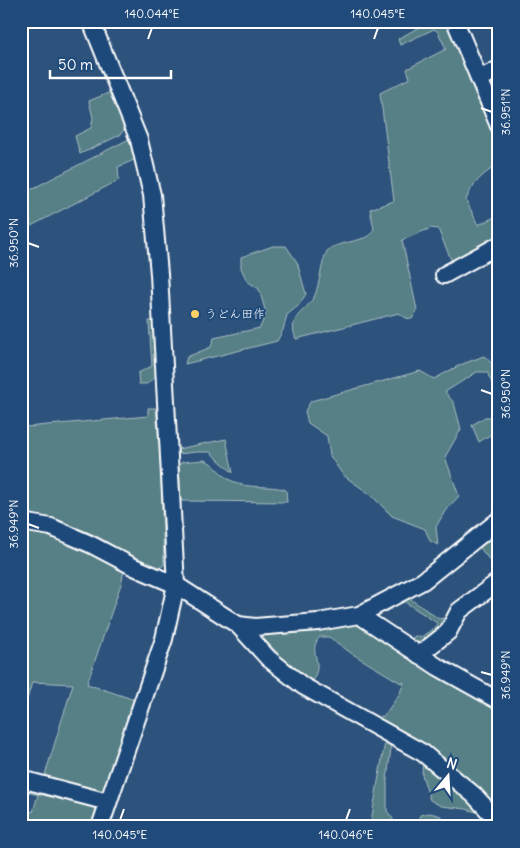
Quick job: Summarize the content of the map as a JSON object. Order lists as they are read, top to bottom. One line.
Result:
{"places":["うどん田作"],"scale_bar":"50 m","north":"top","coordinates":["140.044°E","140.045°E","36.951°N","36.950°N","36.949°N","140.046°E"]}
